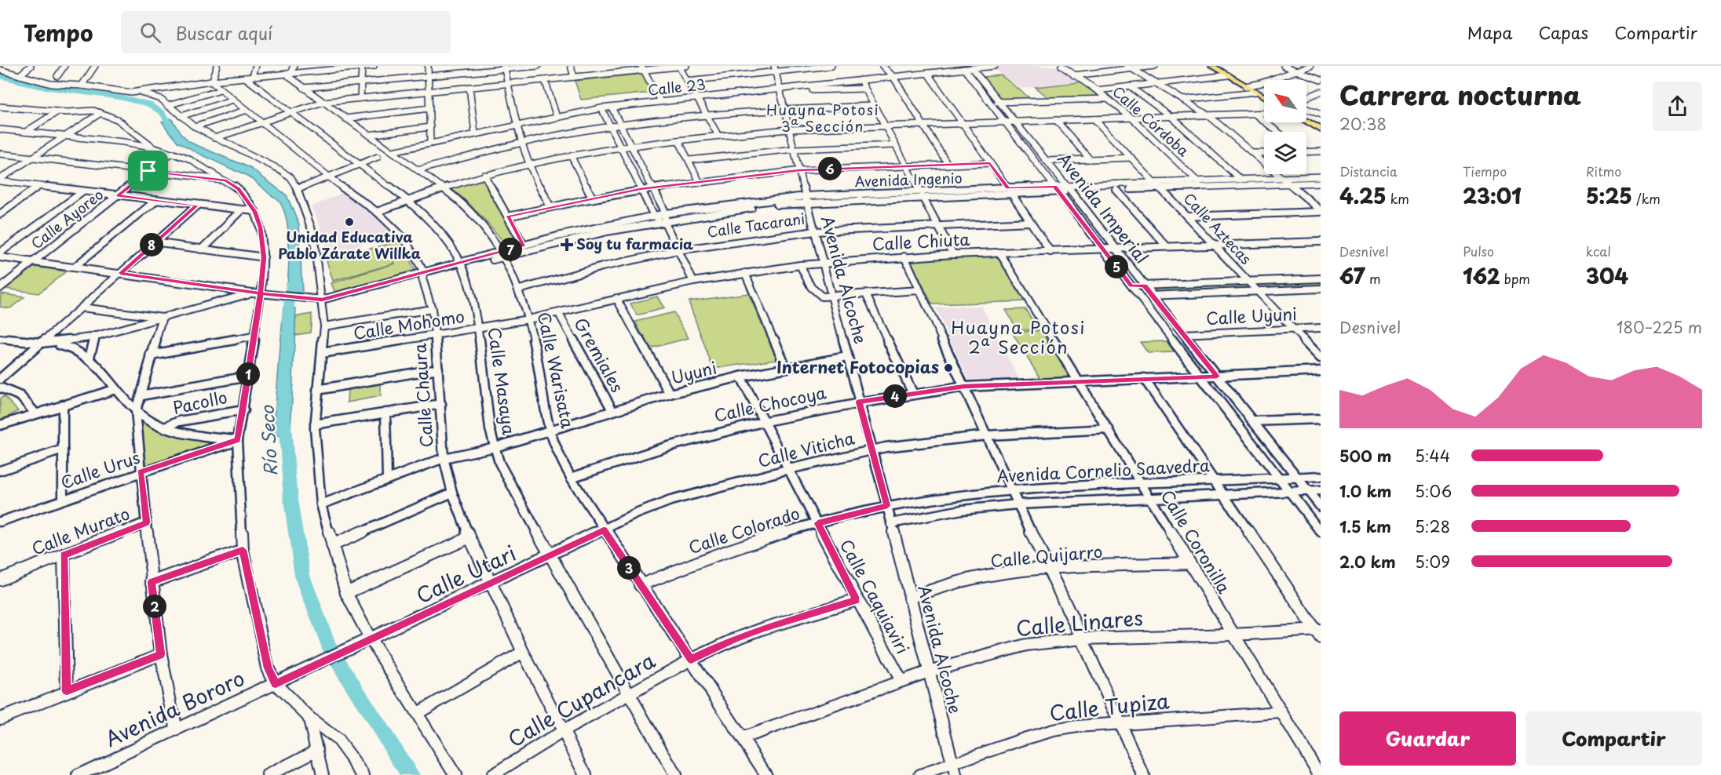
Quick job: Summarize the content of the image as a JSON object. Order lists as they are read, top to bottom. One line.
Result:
{"streets":{"street":["Calle 23","Calle Córdoba","Avenida Ingenio","Avenida Imperial","Calle Ayoreo","Calle Tacarani","Calle Aztecas","Calle Chiuta","Avenida Alcoche","Calle Uyuni","Calle Mohomo","Gremiales","Calle Warisata","Uyuni","Calle Masaya","Calle Chaura","Pacollo","Calle Chocoya","Calle Viticha","Calle Urus","Avenida Cornelio Saavedra","Calle Colorado","Calle Murato","Calle Coronilla","Calle Quijarro","Calle Utari","Calle Caquiaviri","Calle Linares","Calle Cupancara","Calle Tupiza","Avenida Bororo"]},"crossings":[["Calle 23","Avenida Imperial"],["Calle 23","Avenida Alcoche"],["Calle 23","Calle Warisata"],["Calle Córdoba","Avenida Ingenio"],["Avenida Ingenio","Avenida Imperial"],["Avenida Ingenio","Calle Aztecas"],["Avenida Ingenio","Avenida Alcoche"],["Avenida Ingenio","Calle Warisata"],["Avenida Imperial","Calle Chiuta"],["Avenida Imperial","Calle Uyuni"],["Avenida Imperial","Calle Chocoya"],["Avenida Imperial","Avenida Cornelio Saavedra"],["Calle Tacarani","Avenida Alcoche"],["Calle Tacarani","Calle Warisata"],["Calle Aztecas","Calle Chiuta"],["Calle Aztecas","Calle Uyuni"],["Calle Chiuta","Avenida Alcoche"],["Calle Chiuta","Calle Mohomo"],["Calle Chiuta","Gremiales"],["Calle Chiuta","Calle Warisata"],["Calle Chiuta","Calle Coronilla"],["Avenida Alcoche","Uyuni"],["Avenida Alcoche","Calle Chocoya"],["Avenida Alcoche","Calle Viticha"],["Avenida Alcoche","Avenida Cornelio Saavedra"],["Avenida Alcoche","Calle Colorado"],["Avenida Alcoche","Calle Quijarro"],["Avenida Alcoche","Calle Linares"],["Avenida Alcoche","Calle Tupiza"],["Calle Mohomo","Calle Warisata"],["Calle Mohomo","Calle Masaya"],["Calle Mohomo","Calle Chaura"],["Gremiales","Uyuni"],["Calle Warisata","Uyuni"],["Calle Warisata","Calle Chocoya"],["Calle Warisata","Calle Viticha"],["Calle Warisata","Calle Colorado"],["Calle Warisata","Calle Utari"],["Calle Warisata","Calle Linares"],["Calle Warisata","Calle Cupancara"],["Uyuni","Calle Masaya"],["Uyuni","Calle Chaura"],["Uyuni","Calle Caquiaviri"],["Calle Masaya","Calle Utari"],["Calle Masaya","Calle Cupancara"],["Calle Chaura","Calle Utari"],["Calle Chaura","Calle Cupancara"],["Calle Chocoya","Calle Coronilla"],["Calle Chocoya","Calle Caquiaviri"],["Calle Viticha","Calle Coronilla"],["Calle Viticha","Calle Utari"],["Calle Viticha","Calle Caquiaviri"],["Avenida Cornelio Saavedra","Calle Colorado"],["Avenida Cornelio Saavedra","Calle Coronilla"],["Calle Colorado","Calle Caquiaviri"],["Calle Coronilla","Calle Quijarro"],["Calle Coronilla","Calle Linares"],["Calle Coronilla","Calle Tupiza"],["Calle Utari","Avenida Bororo"],["Calle Caquiaviri","Calle Linares"]],"districts":["Huayna Potosi 3ª Sección","Huayna Potosi 2ª Sección"],"water":["Río Seco"],"places":{"other":["Unidad Educativa Pablo Zárate Willka","Internet Fotocopias"],"health":["Soy tu farmacia"]},"north":"top left","page":{"header":"Tempo","search":"Buscar aquí","nav":["Mapa","Capas","Compartir"],"heading":["Carrera nocturna","20:38"],"stats":[["Distancia","4.25 km"],["Tiempo","23:01"],["Ritmo","5:25 /km"],["Desnivel","67 m"],["Pulso","162 bpm"],["kcal","304"]],"pins":["6","8","7","5","1","4","3","2"],"chart":["Desnivel","180–225 m"],"list":[{"name":"500 m","note":"5:44"},{"name":"1.0 km","note":"5:06"},{"name":"1.5 km","note":"5:28"},{"name":"2.0 km","note":"5:09"}],"buttons":["Guardar","Compartir"]}}
